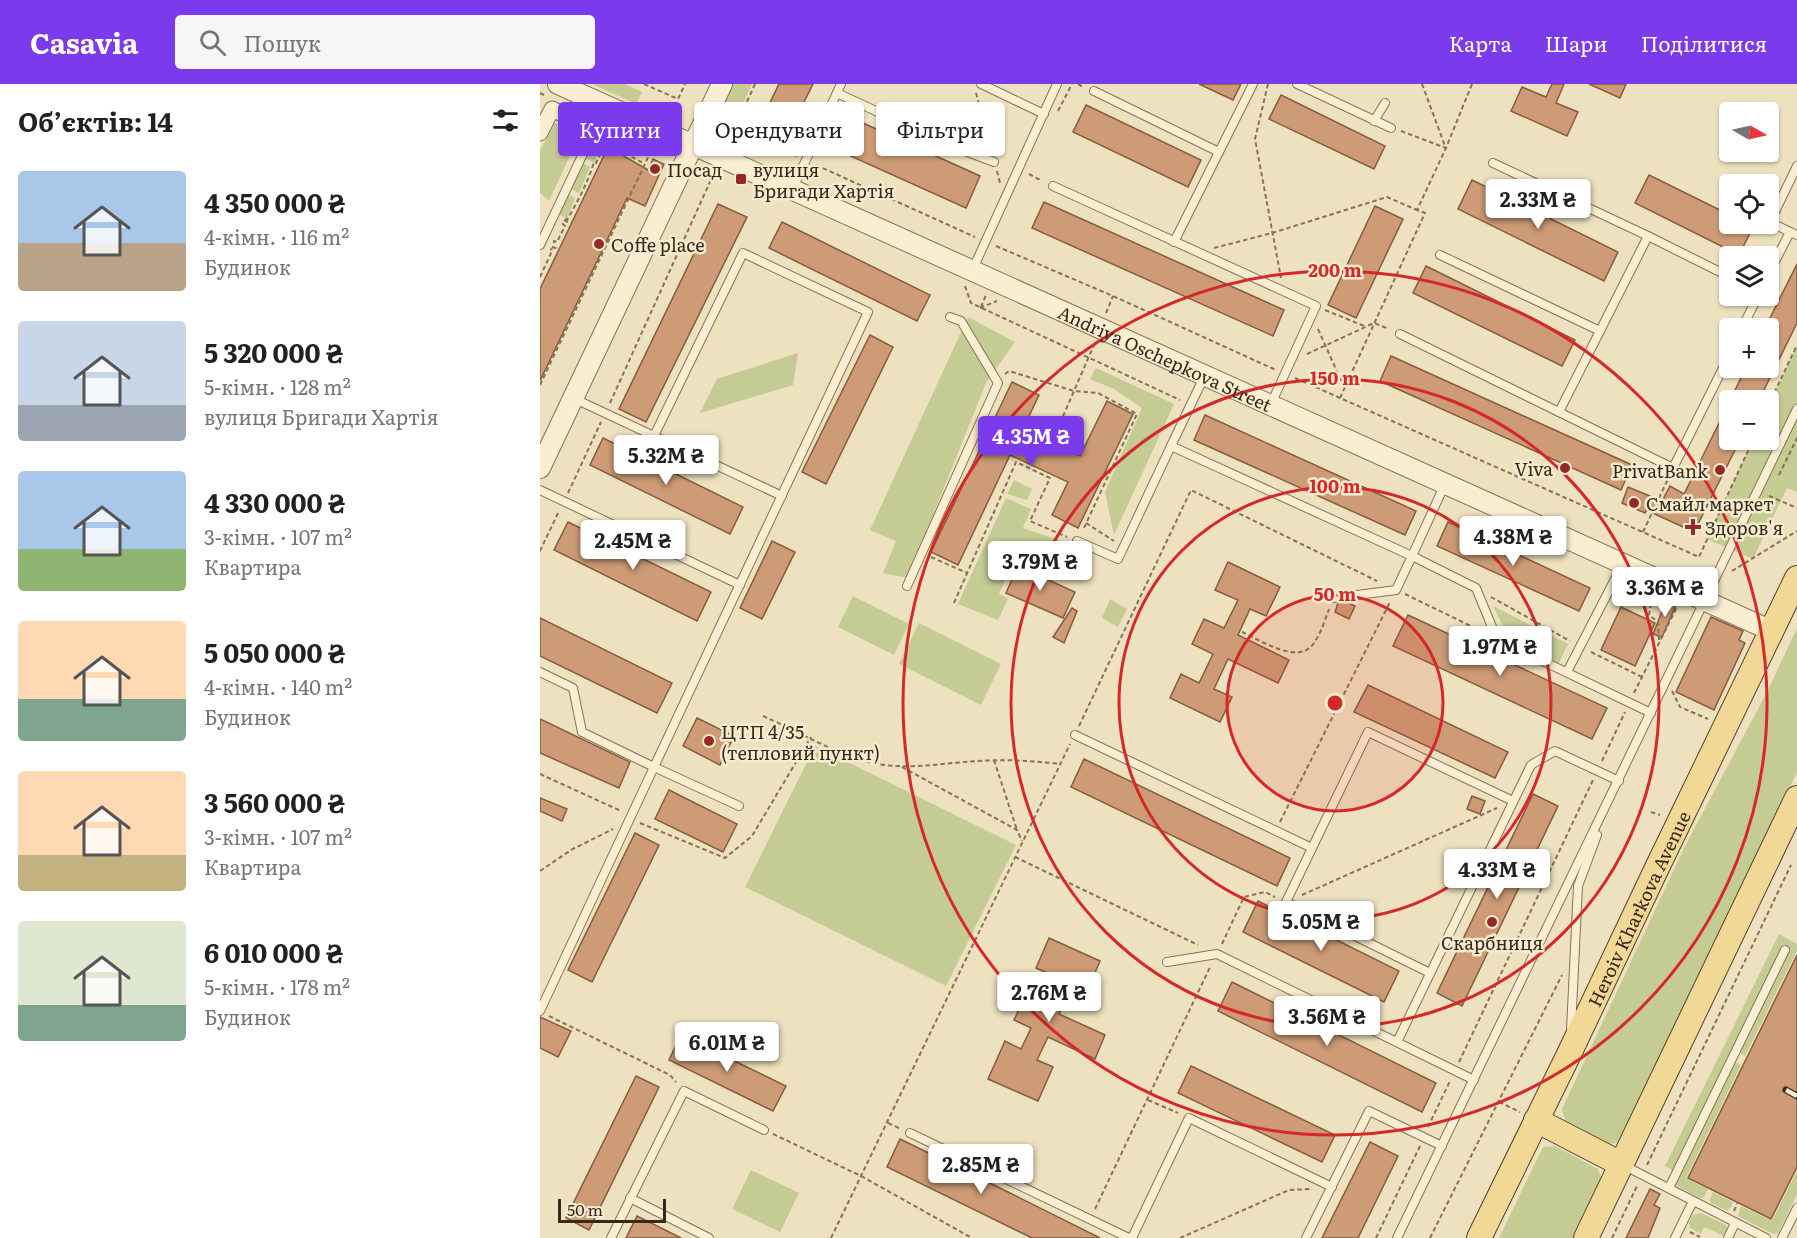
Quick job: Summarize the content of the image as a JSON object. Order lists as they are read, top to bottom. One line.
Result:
{"streets":{"main road":["Heroiv Kharkova Avenue"],"street":["Andriya Oschepkova Street"]},"crossings":[["Andriya Oschepkova Street","Heroiv Kharkova Avenue"]],"places":{"other":["Посад","Coffe place","Viva","PrivatBank","Смайл маркет","ЦТП 4/35 (тепловий пункт)","Скарбниця"],"transit":["вулиця Бригади Хартія"],"health":["Здоров'я"]},"scale_bar":"50 m","north":"right","page":{"header":"Casavia","search":"Пошук","nav":["Карта","Шари","Поділитися"],"heading":"Об’єктів: 14","map_buttons":["+","−"],"chip":["Купити","Орендувати","Фільтри"],"list":[{"name":"4 350 000 ₴","note":"4-кімн. · 116 m² · Будинок"},{"name":"5 320 000 ₴","note":"5-кімн. · 128 m² · вулиця Бригади Хартія"},{"name":"4 330 000 ₴","note":"3-кімн. · 107 m² · Квартира"},{"name":"5 050 000 ₴","note":"4-кімн. · 140 m² · Будинок"},{"name":"3 560 000 ₴","note":"3-кімн. · 107 m² · Квартира"},{"name":"6 010 000 ₴","note":"5-кімн. · 178 m² · Будинок"}],"price":["2.33M ₴","4.35M ₴","5.32M ₴","4.38M ₴","2.45M ₴","3.79M ₴","3.36M ₴","1.97M ₴","4.33M ₴","5.05M ₴","2.76M ₴","3.56M ₴","6.01M ₴","2.85M ₴"],"scale":"50 m"},"rings":["200 m","150 m","100 m","50 m"]}
